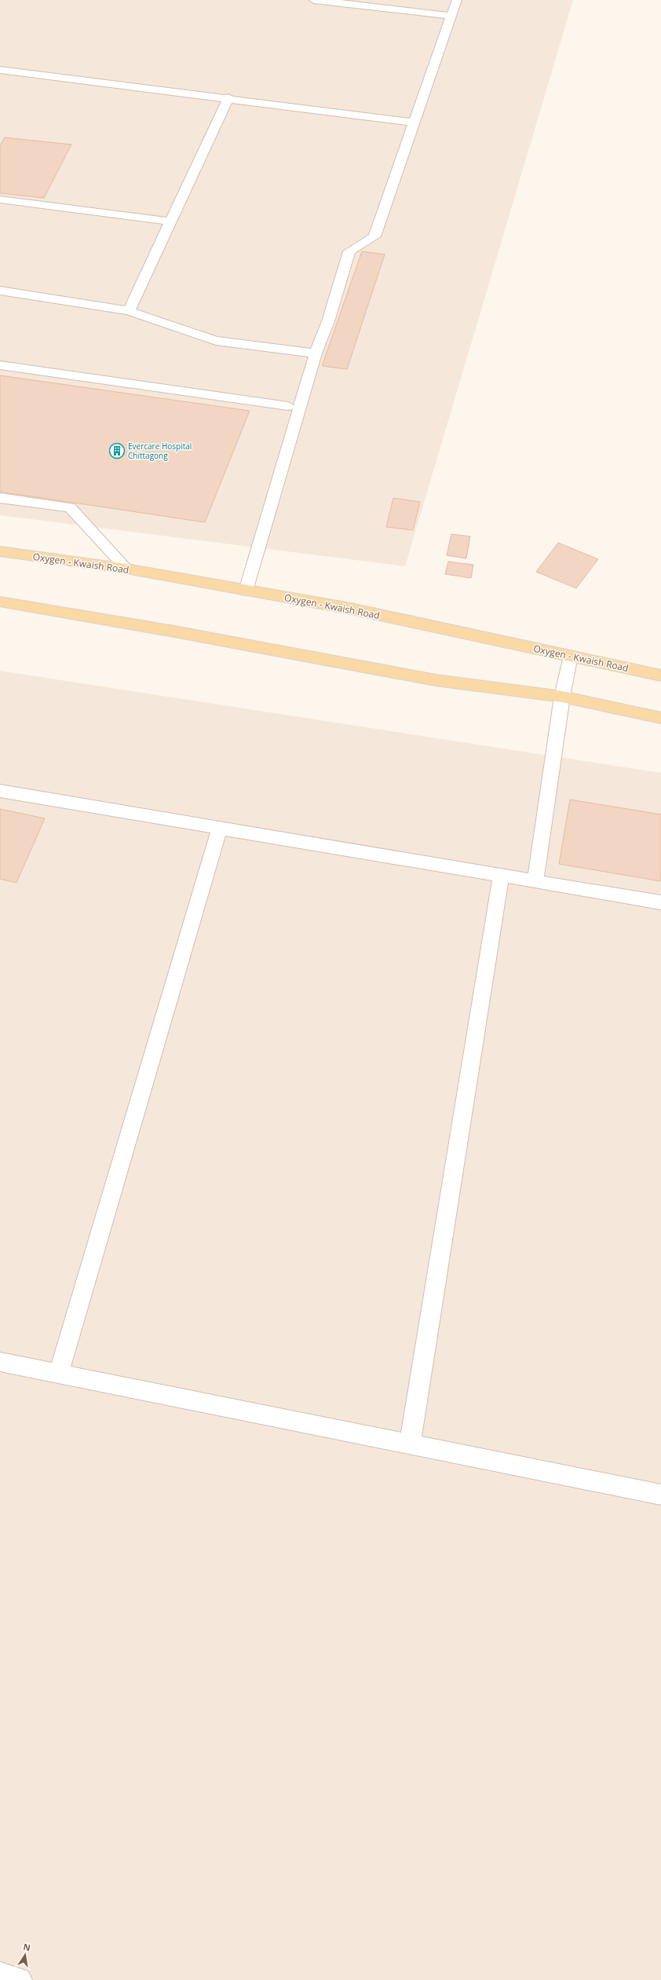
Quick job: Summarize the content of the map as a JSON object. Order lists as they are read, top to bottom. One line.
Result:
{"streets":{"main road":["Oxygen - Kwaish Road"]},"places":{"building":["Evercare Hospital Chittagong"]},"north":"top"}
